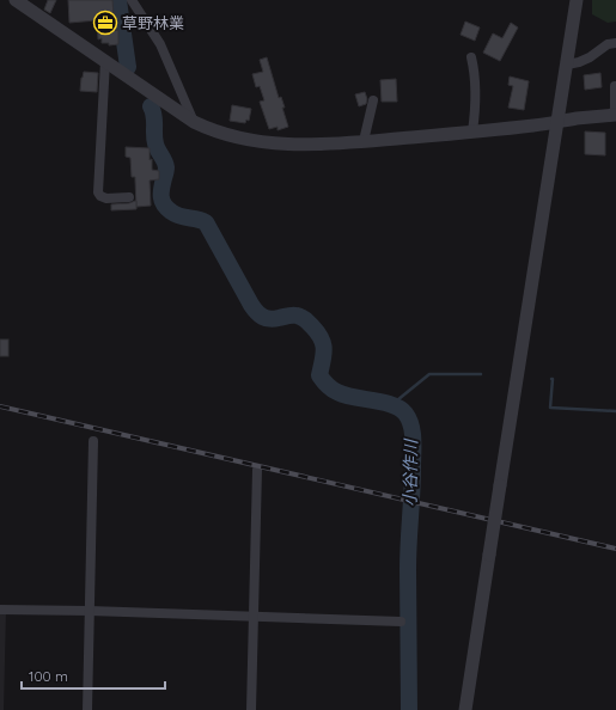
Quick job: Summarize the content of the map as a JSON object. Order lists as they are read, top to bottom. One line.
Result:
{"water":["小谷作川"],"places":{"office":["草野林業"]},"scale_bar":"100 m"}
